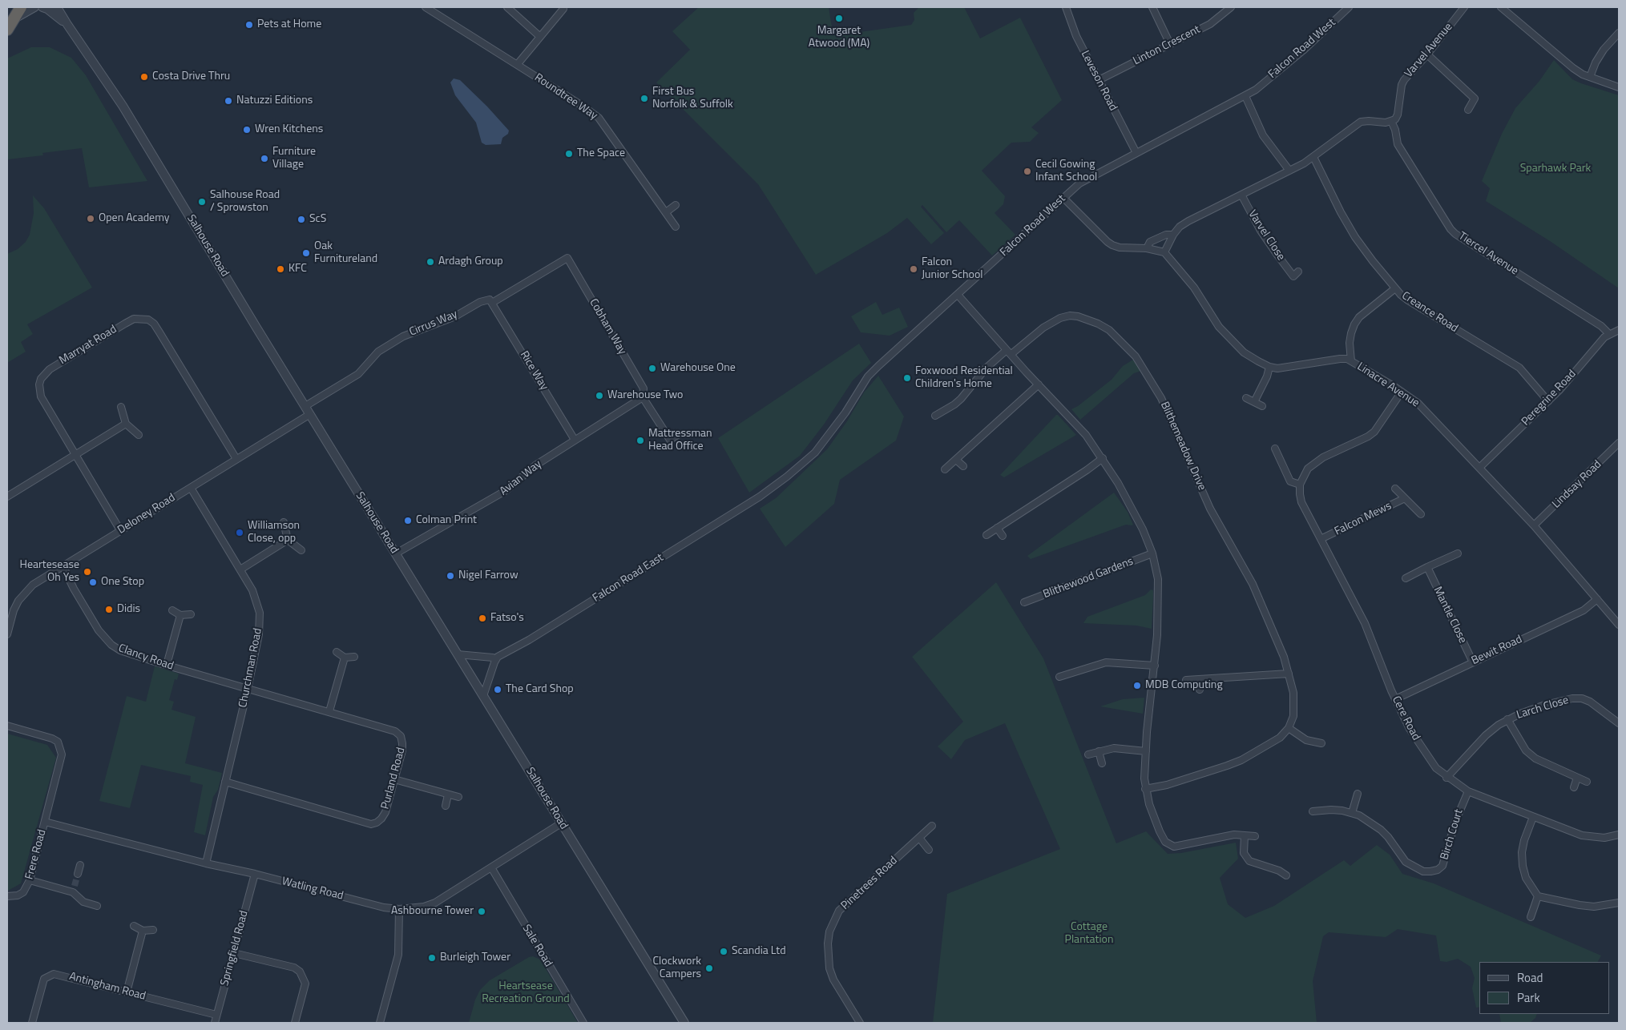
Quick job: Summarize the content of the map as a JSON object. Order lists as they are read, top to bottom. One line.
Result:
{"streets":{"street":["Linton Crescent","Falcon Road West","Varvel Avenue","Leveson Road","Roundtree Way","Varvel Close","Salhouse Road","Tiercel Avenue","Creance Road","Cirrus Way","Cobham Way","Marryat Road","Rice Way","Linacre Avenue","Peregrine Road","Blithemeadow Drive","Avian Way","Lindsay Road","Deloney Road","Falcon Mews","Falcon Road East","Blithewood Gardens","Mantle Close","Bewit Road","Clancy Road","Churchman Road","Larch Close","Cere Road","Purland Road","Birch Court","Frere Road","Pinetrees Road","Watling Road","Sale Road","Springfield Road","Antingham Road"]},"crossings":[["Linton Crescent","Leveson Road"],["Falcon Road West","Leveson Road"],["Falcon Road West","Falcon Road East"],["Varvel Avenue","Tiercel Avenue"],["Salhouse Road","Cirrus Way"],["Salhouse Road","Avian Way"],["Salhouse Road","Deloney Road"],["Salhouse Road","Watling Road"],["Tiercel Avenue","Peregrine Road"],["Creance Road","Peregrine Road"],["Cirrus Way","Cobham Way"],["Cirrus Way","Rice Way"],["Cobham Way","Avian Way"],["Marryat Road","Deloney Road"],["Rice Way","Avian Way"],["Linacre Avenue","Peregrine Road"],["Linacre Avenue","Lindsay Road"],["Linacre Avenue","Bewit Road"],["Deloney Road","Clancy Road"],["Deloney Road","Churchman Road"],["Falcon Mews","Cere Road"],["Mantle Close","Bewit Road"],["Bewit Road","Cere Road"],["Clancy Road","Churchman Road"],["Clancy Road","Purland Road"],["Churchman Road","Purland Road"],["Churchman Road","Watling Road"],["Larch Close","Cere Road"],["Cere Road","Birch Court"],["Frere Road","Watling Road"],["Watling Road","Sale Road"],["Watling Road","Springfield Road"],["Springfield Road","Antingham Road"]],"parks":["Sparhawk Park","Cottage Plantation","Heartsease Recreation Ground"],"places":["Margaret Atwood (MA)","Pets at Home","Costa Drive Thru","First Bus Norfolk & Suffolk","Natuzzi Editions","Wren Kitchens","The Space","Furniture Village","Cecil Gowing Infant School","Salhouse Road / Sprowston","Open Academy","ScS","Oak Furnitureland","Ardagh Group","KFC","Falcon Junior School","Warehouse One","Foxwood Residential Children's Home","Warehouse Two","Mattressman Head Office","Colman Print","Williamson Close, opp","Heartesease Oh Yes","Nigel Farrow","One Stop","Didis","Fatso's","MDB Computing","The Card Shop","Ashbourne Tower","Scandia Ltd","Burleigh Tower","Clockwork Campers"],"legend":["Road","Park"]}
